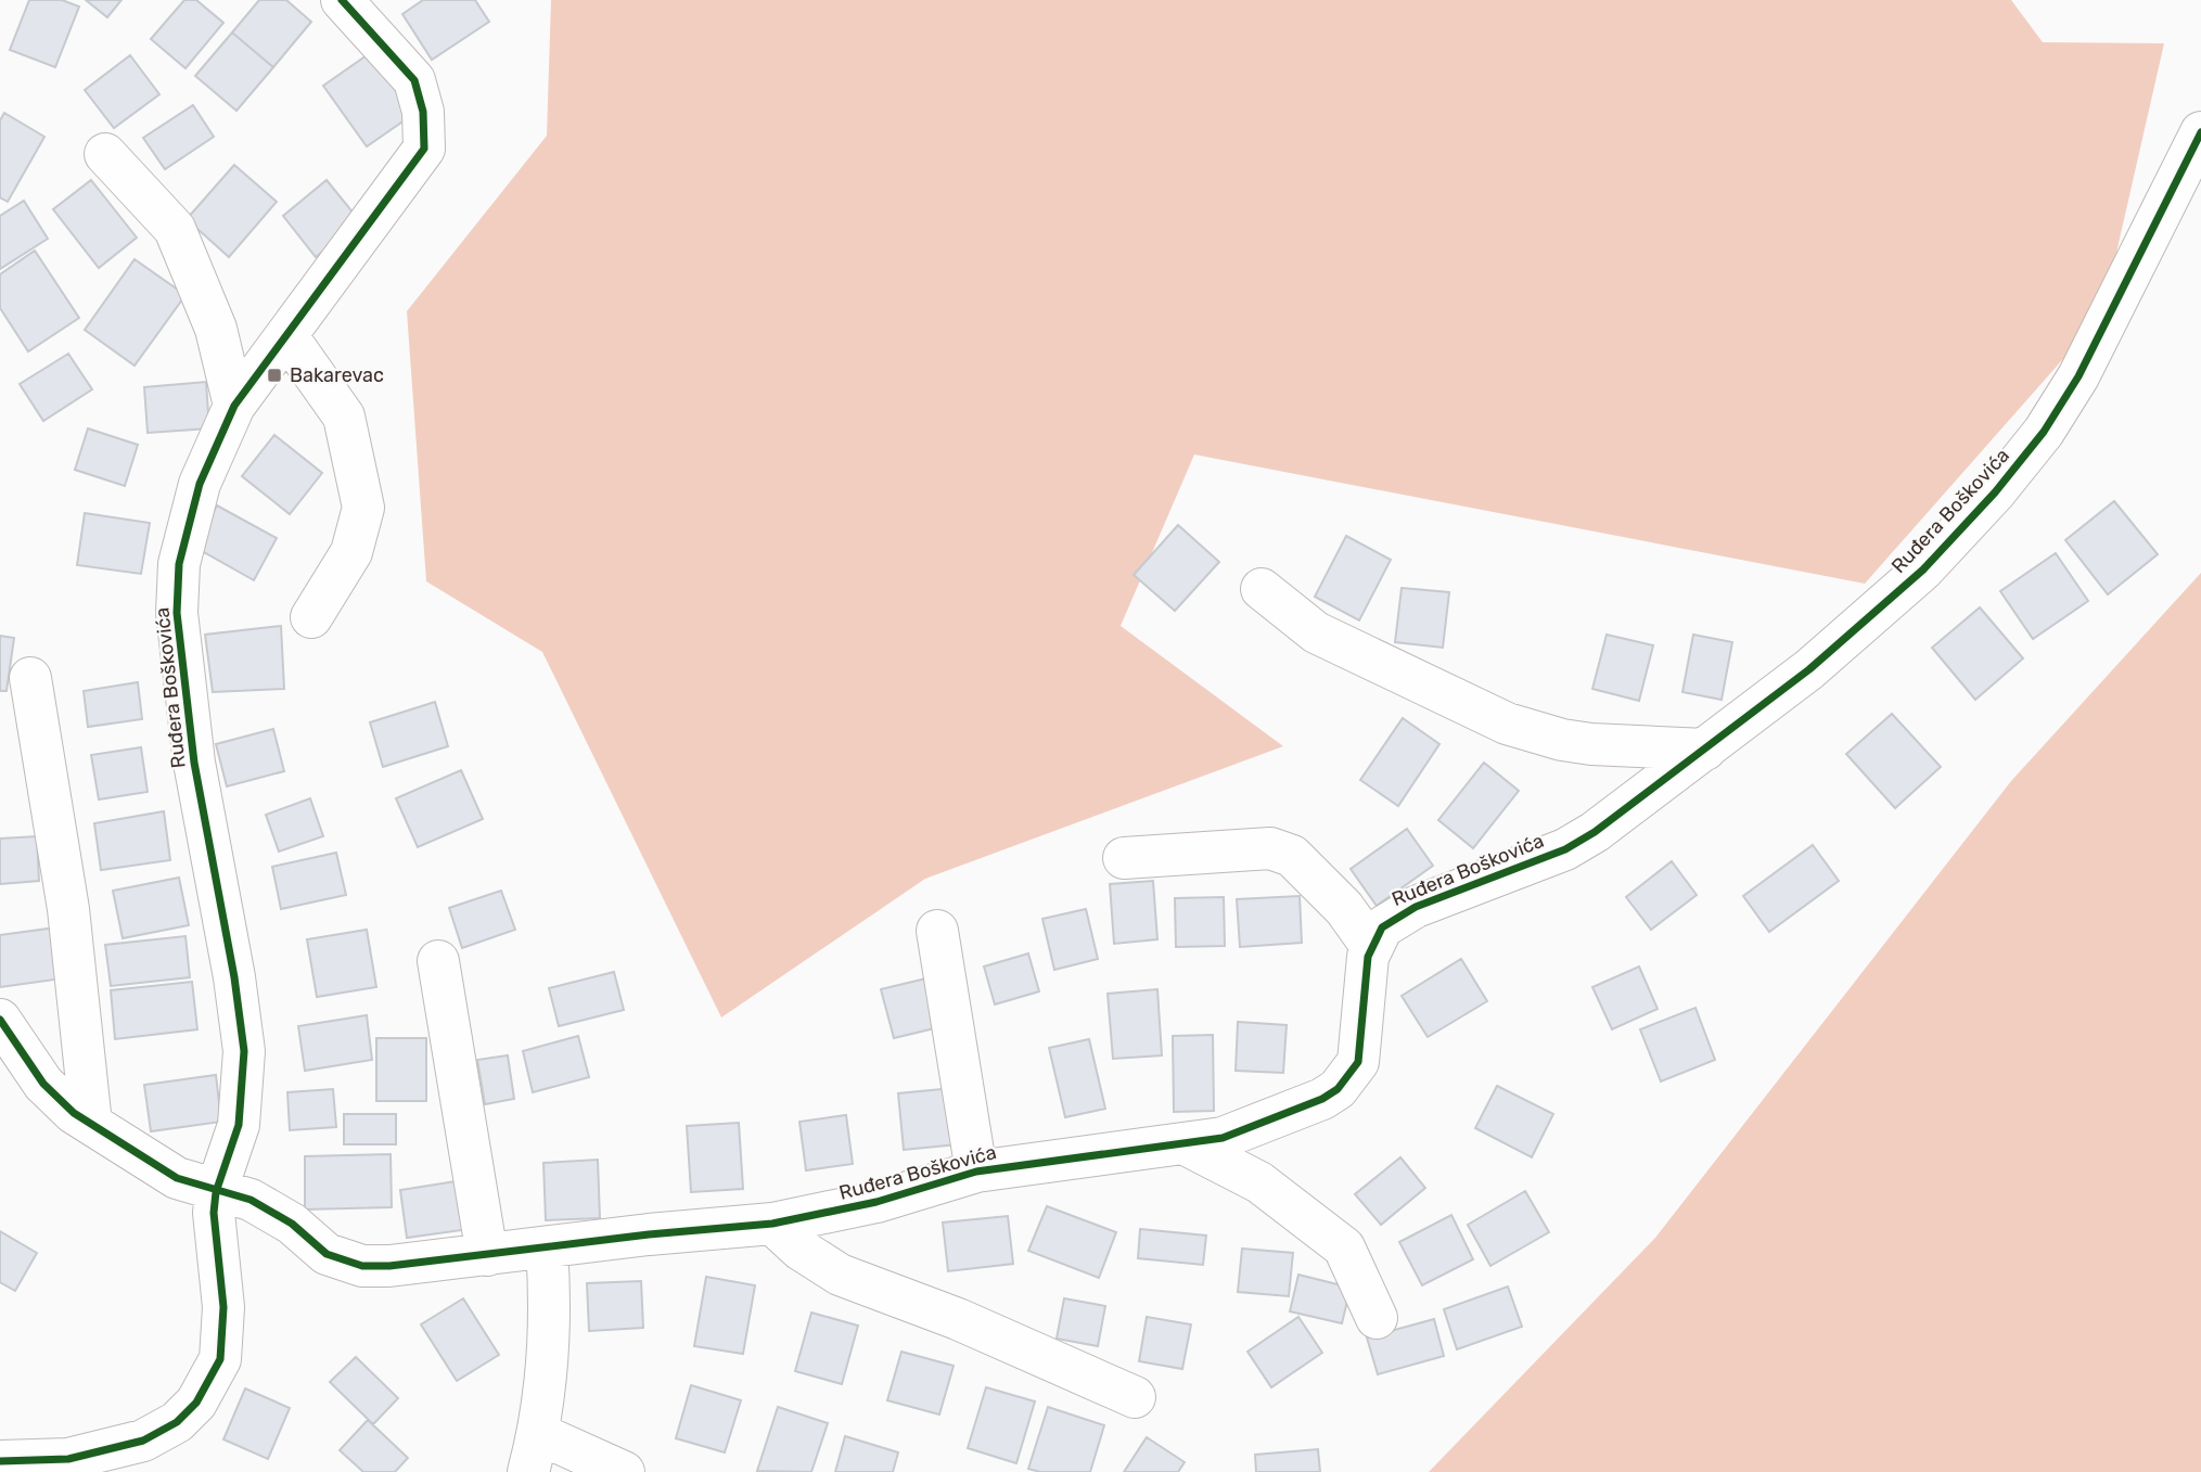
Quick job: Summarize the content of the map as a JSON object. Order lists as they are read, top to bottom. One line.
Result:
{"streets":{"street":["Ruđera Boškovića"]},"places":{"transit":["Bakarevac"]}}
